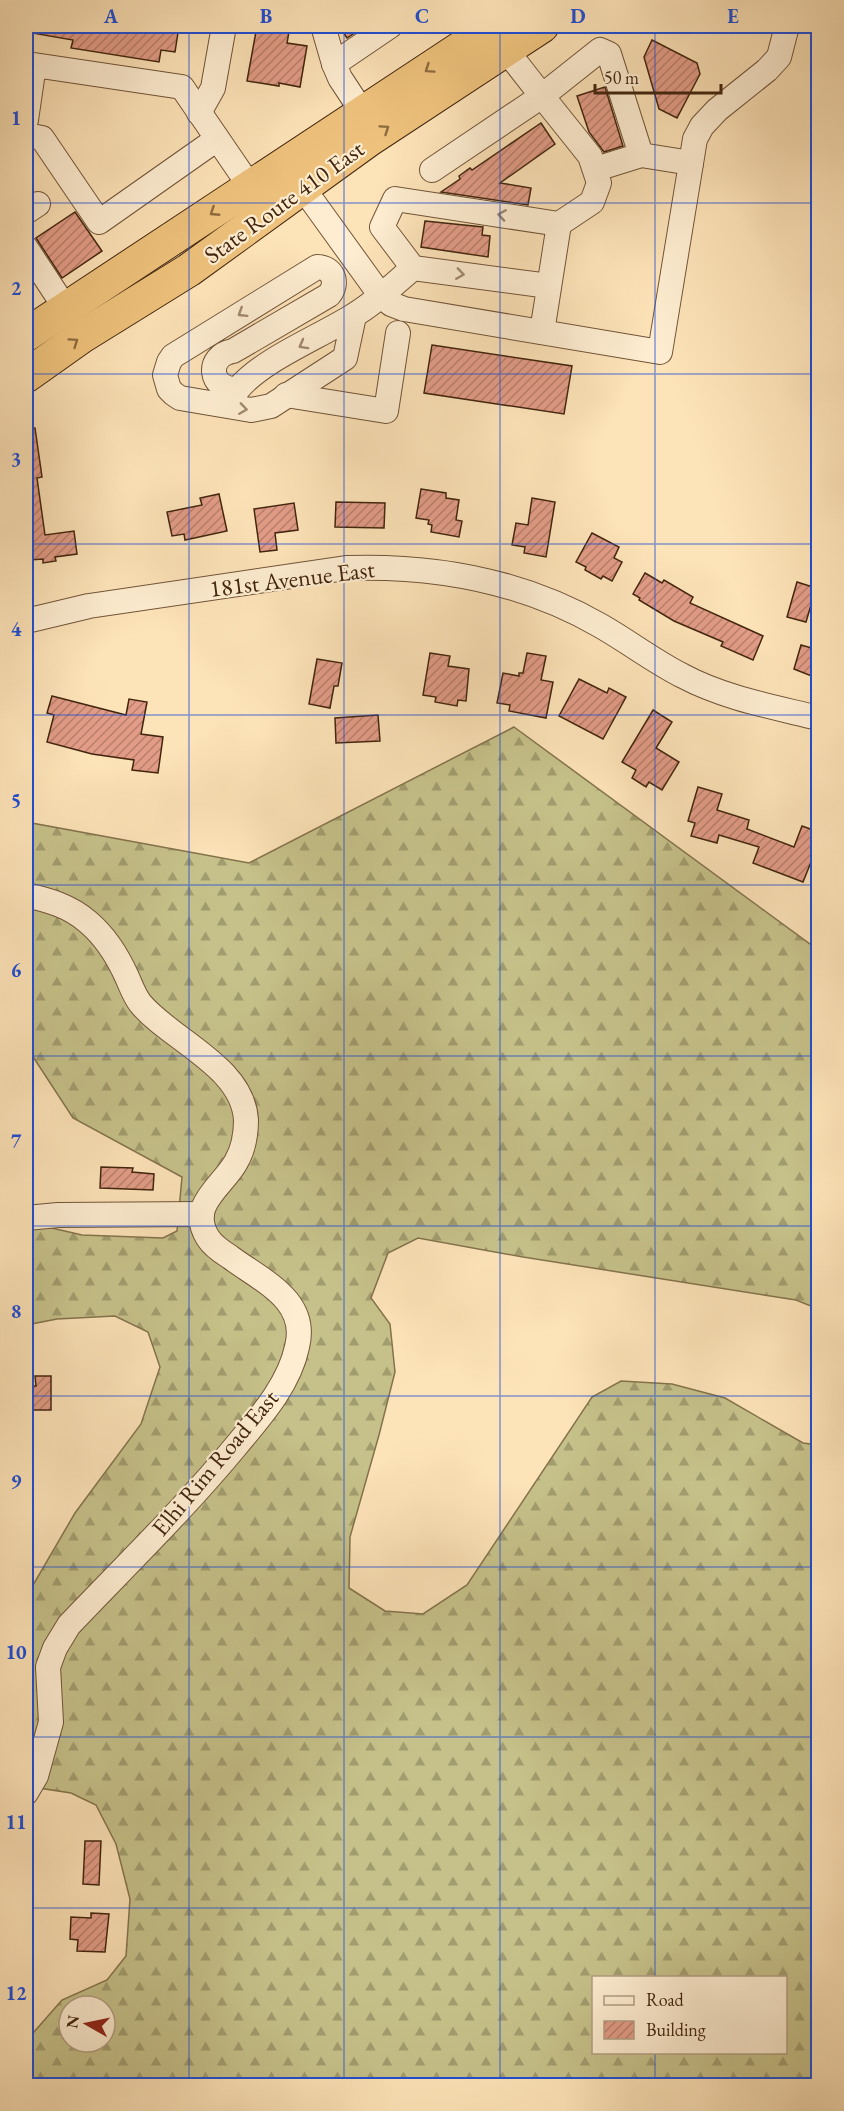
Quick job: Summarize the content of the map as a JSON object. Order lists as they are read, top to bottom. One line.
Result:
{"streets":{"highway":["State Route 410 East"],"street":["181st Avenue East","Elhi Rim Road East"]},"legend":["Road","Building"],"scale_bar":"50 m","north":"left","grid":{"columns":["A","B","C","D","E"],"rows":["1","2","3","4","5","6","7","8","9","10","11","12"]}}
